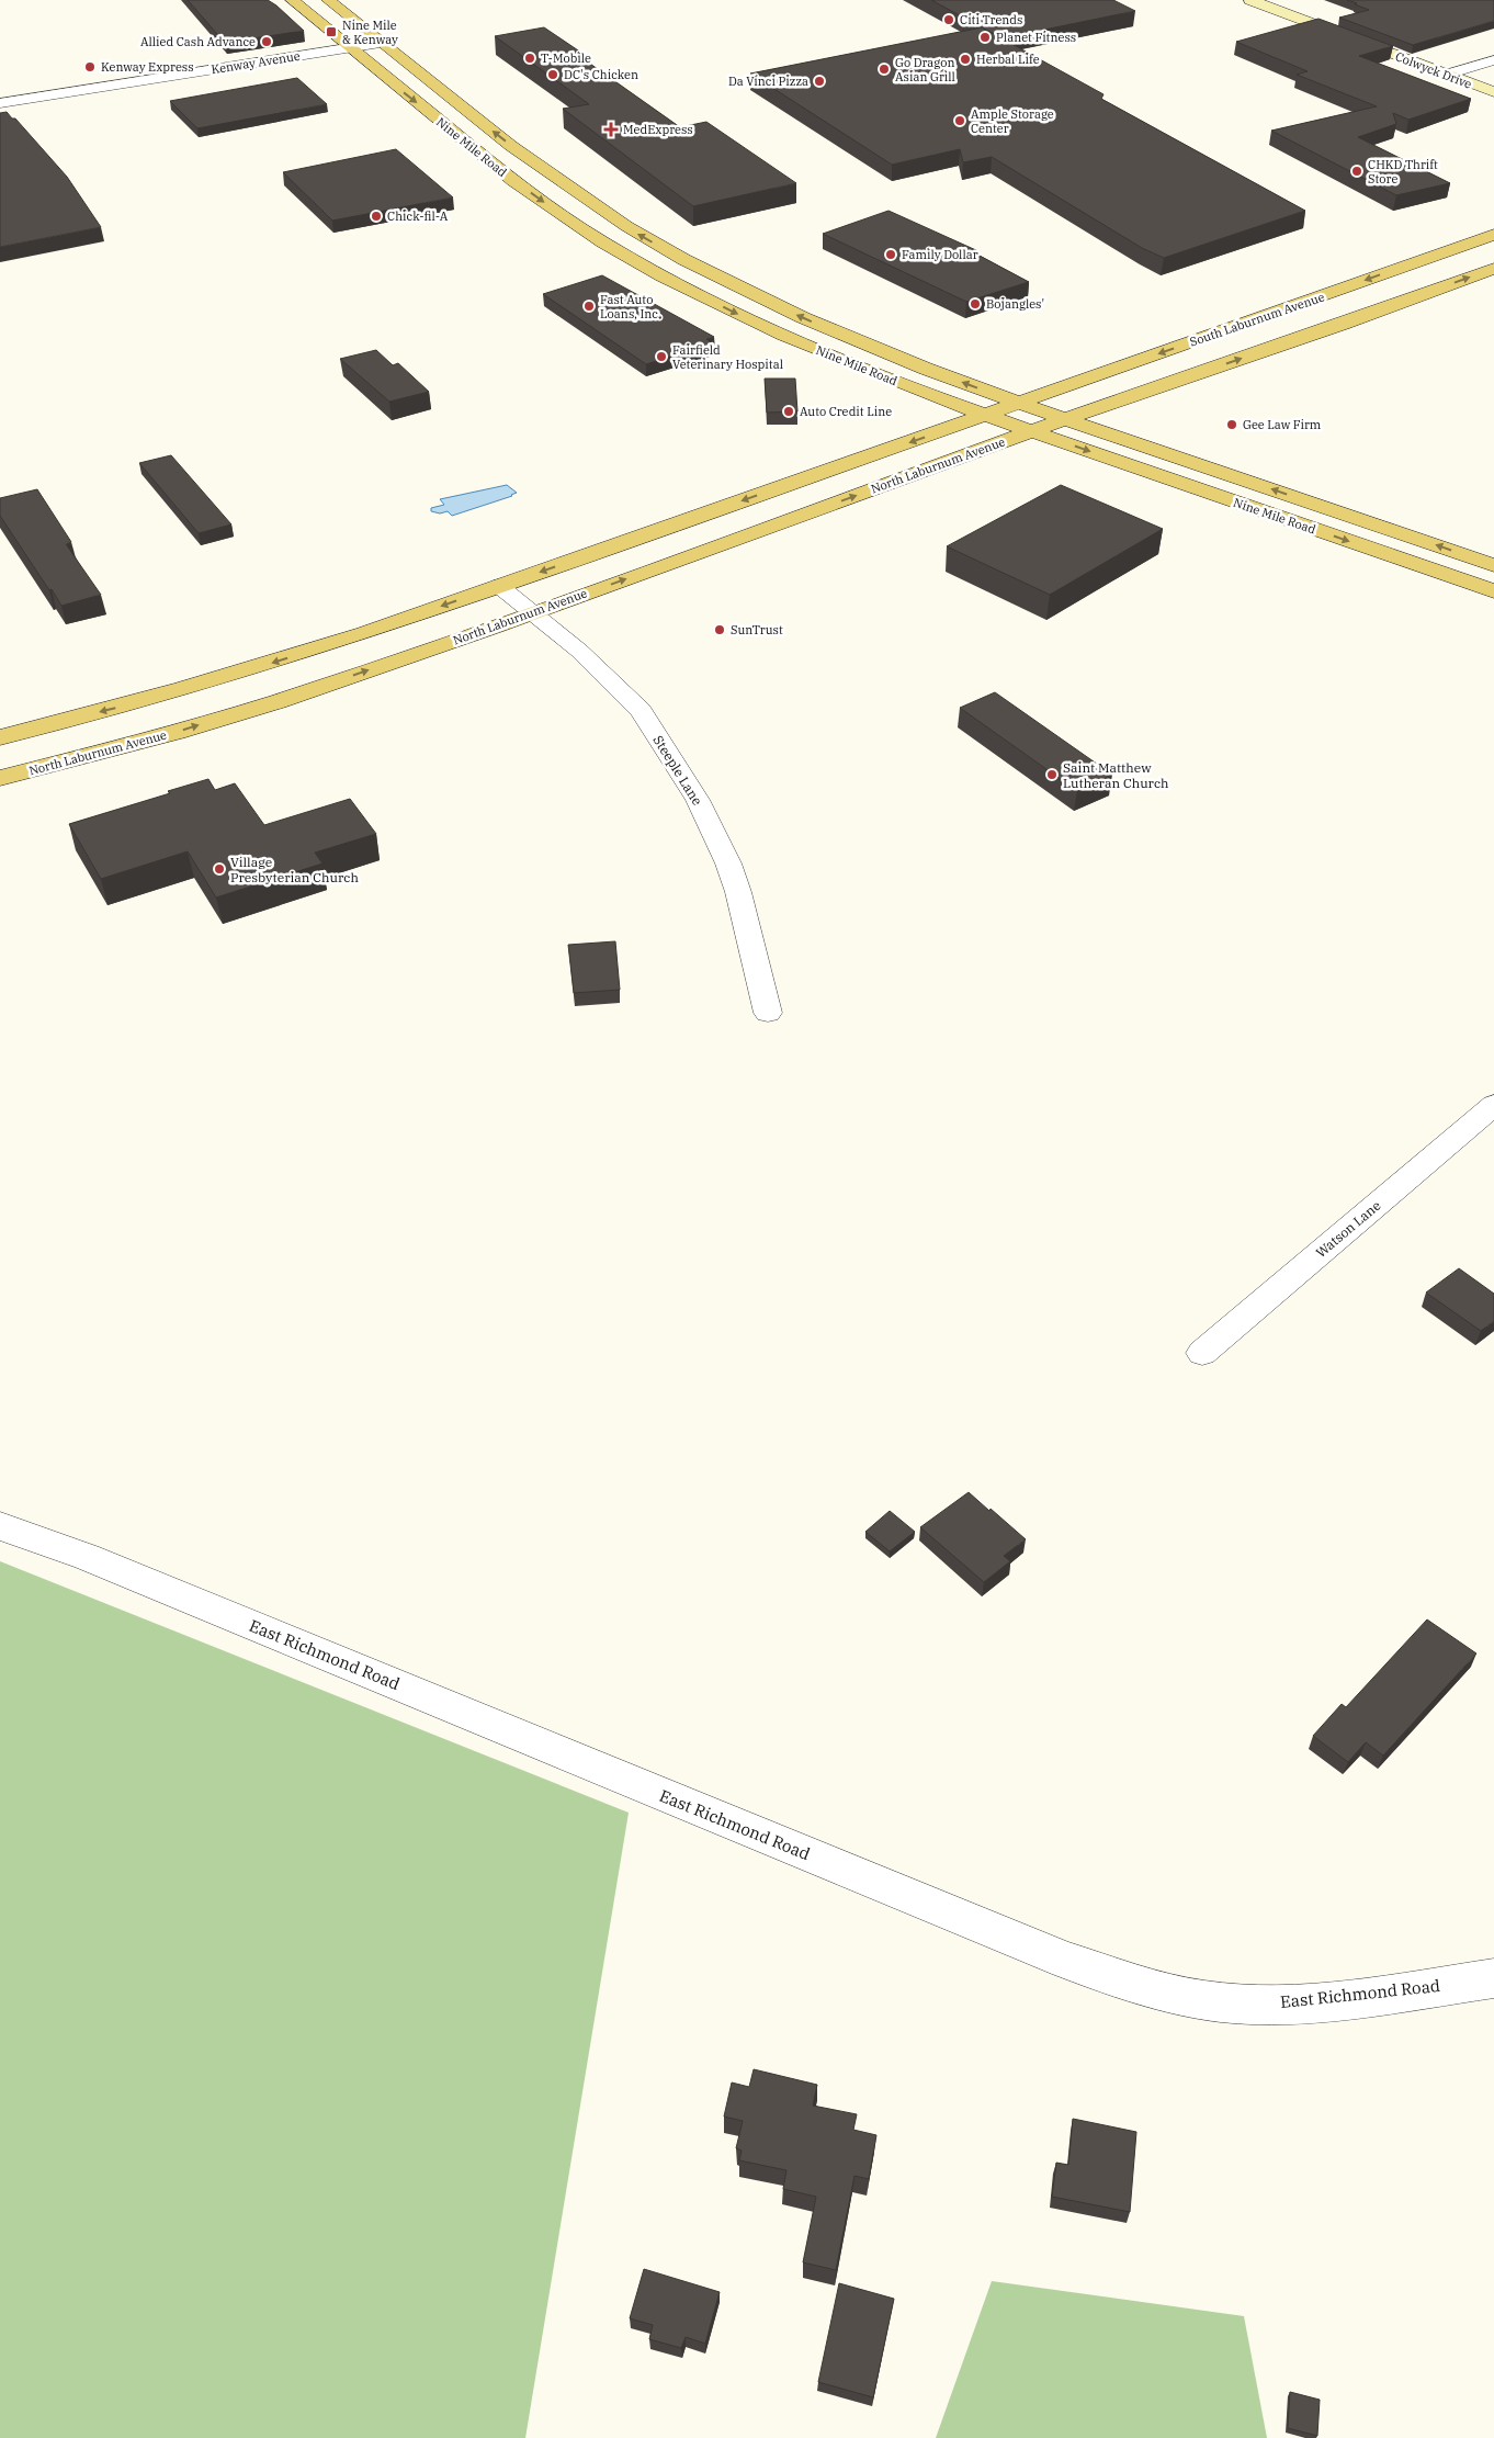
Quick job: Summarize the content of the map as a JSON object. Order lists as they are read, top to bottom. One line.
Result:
{"streets":{"main road":["Nine Mile Road","South Laburnum Avenue","North Laburnum Avenue"],"street":["Kenway Avenue","Colwyck Drive","Steeple Lane","Watson Lane","East Richmond Road"]},"crossings":[["Kenway Avenue","Nine Mile Road"],["Nine Mile Road","South Laburnum Avenue"],["Nine Mile Road","North Laburnum Avenue"],["North Laburnum Avenue","Steeple Lane"]],"places":{"other":["Citi Trends","Planet Fitness","Allied Cash Advance","T-Mobile","Herbal Life","Kenway Express","Go Dragon Asian Grill","DC's Chicken","Da Vinci Pizza","Ample Storage Center","CHKD Thrift Store","Chick-fil-A","Family Dollar","Bojangles'","Fast Auto Loans, Inc.","Fairfield Veterinary Hospital","Auto Credit Line","Gee Law Firm","SunTrust","Saint Matthew Lutheran Church","Village Presbyterian Church"],"transit":["Nine Mile & Kenway"],"health":["MedExpress"]}}
